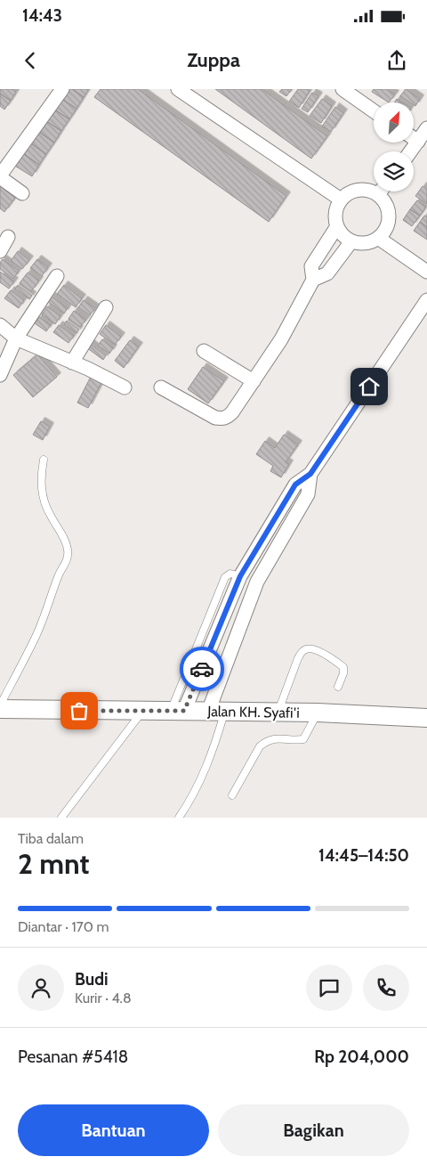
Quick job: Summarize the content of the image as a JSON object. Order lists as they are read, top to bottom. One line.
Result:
{"streets":{"main road":["Jalan KH. Syafi'i"]},"north":"top right","page":{"status":"14:43","header":"Zuppa","heading":["2 mnt","Tiba dalam","14:45–14:50"],"panel":["Budi","Kurir · 4.8","Pesanan #5418","Rp 204,000"],"bar":"Diantar · 170 m","buttons":["Bantuan","Bagikan"]}}
